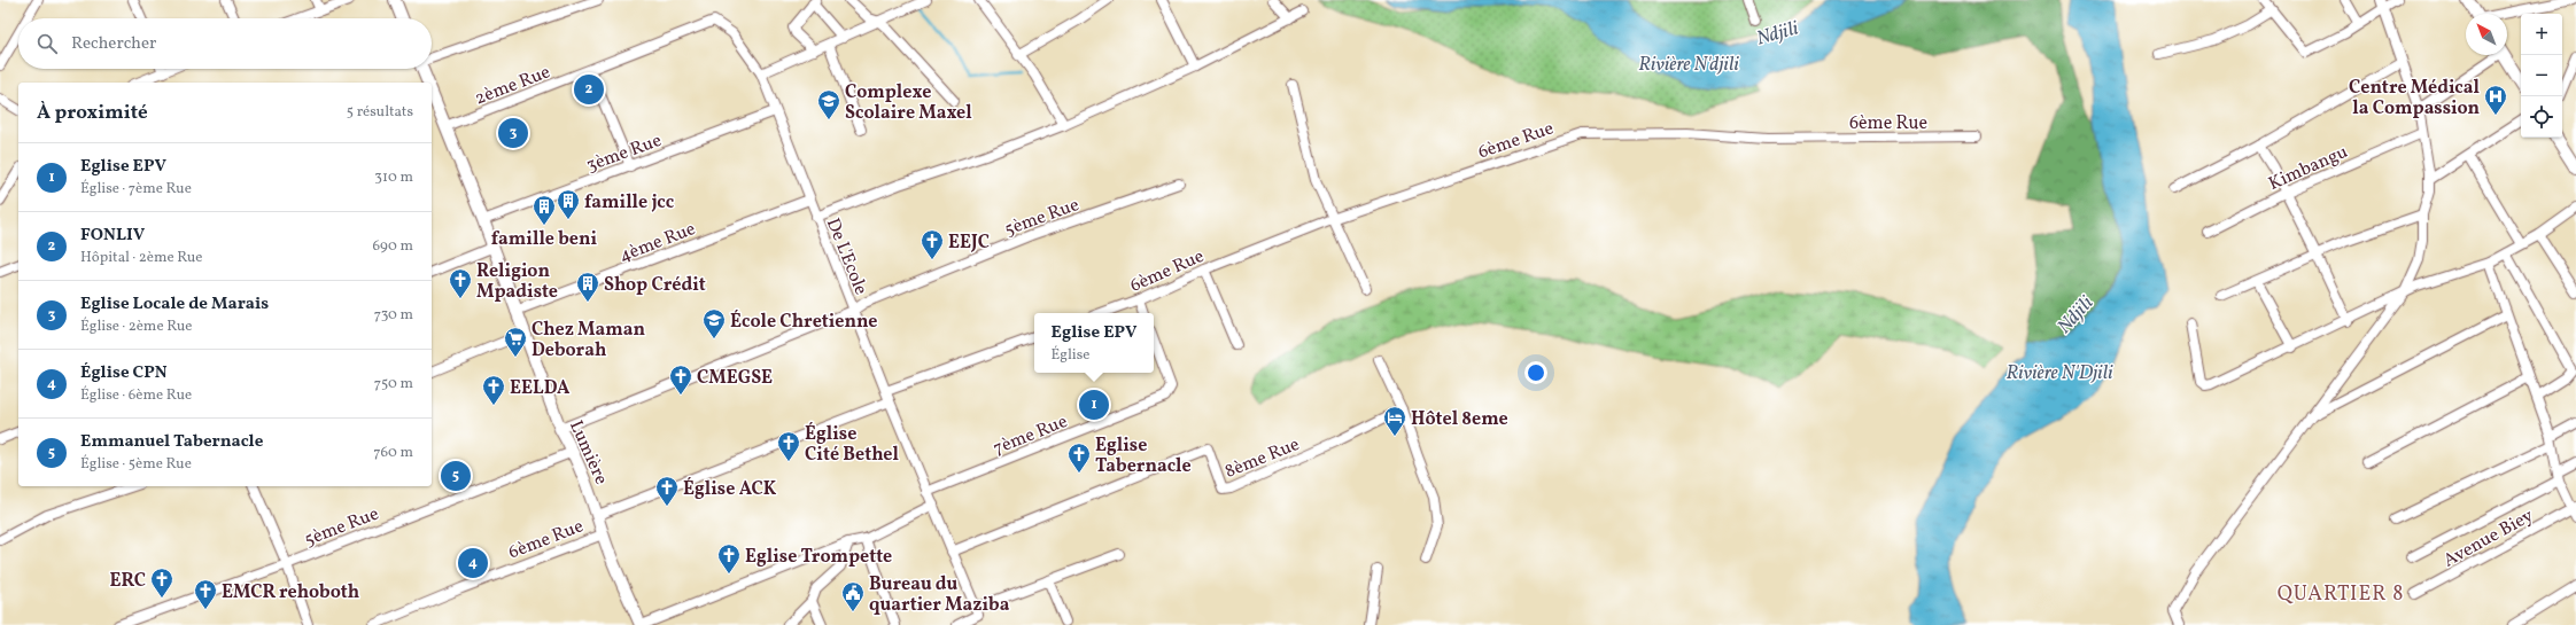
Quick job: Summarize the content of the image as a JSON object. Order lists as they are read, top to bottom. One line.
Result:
{"streets":{"street":["2ème Rue","6ème Rue","3ème Rue","Kimbangu","5ème Rue","4ème Rue","De L'Ecole","7ème Rue","Lumière","8ème Rue","Avenue Biey"]},"crossings":[["2ème Rue","De L'Ecole"],["2ème Rue","Lumière"],["6ème Rue","De L'Ecole"],["6ème Rue","Lumière"],["3ème Rue","De L'Ecole"],["3ème Rue","Lumière"],["5ème Rue","De L'Ecole"],["5ème Rue","Lumière"],["4ème Rue","De L'Ecole"],["4ème Rue","Lumière"],["De L'Ecole","7ème Rue"],["De L'Ecole","8ème Rue"]],"districts":["QUARTIER 8"],"water":["Ndjili","Rivière N'djili","Rivière N'Djili"],"places":{"hospital":["Centre Médical la Compassion"],"school or university":["Complexe Scolaire Maxel","École Chretienne"],"building":["famille jcc","famille beni","Shop Crédit"],"church":["EEJC","Religion Mpadiste","CMEGSE","EELDA","Église Cité Bethel","Eglise Tabernacle","Église ACK","Eglise Trompette","ERC","EMCR rehoboth"],"supermarket":["Chez Maman Deborah"],"hotel":["Hôtel 8eme"],"public building":["Bureau du quartier Maziba"]},"north":"top left","page":{"map_buttons":["+","−"],"search":"Rechercher","pins":["2","3","1","5","4"],"heading":["À proximité","5 résultats"],"list":[{"mark":"1","name":"Eglise EPV","note":"Église · 7ème Rue","value":"310 m"},{"mark":"2","name":"FONLIV","note":"Hôpital · 2ème Rue","value":"690 m"},{"mark":"3","name":"Eglise Locale de Marais","note":"Église · 2ème Rue","value":"730 m"},{"mark":"4","name":"Église CPN","note":"Église · 6ème Rue","value":"750 m"},{"mark":"5","name":"Emmanuel Tabernacle","note":"Église · 5ème Rue","value":"760 m"}],"popup":["Eglise EPV","Église"]}}
